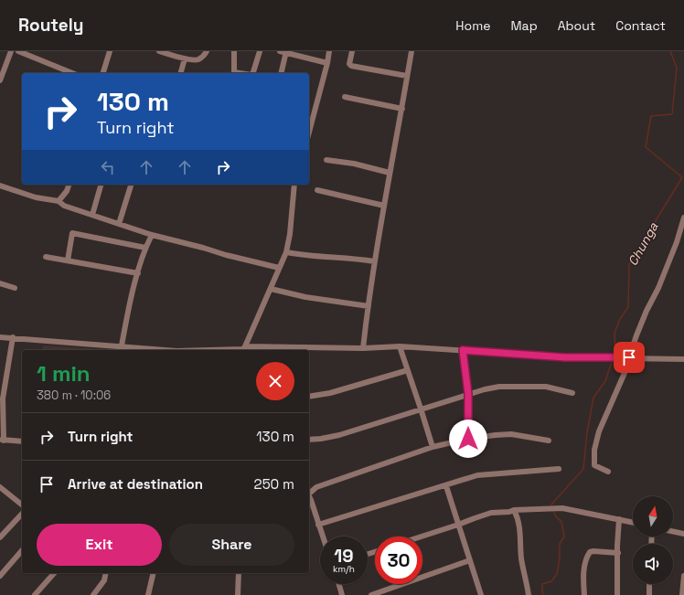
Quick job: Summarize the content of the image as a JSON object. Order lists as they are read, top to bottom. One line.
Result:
{"water":["Chunga"],"north":"top","page":{"header":"Routely","nav":["Home","Map","About","Contact"],"turn":["130 m","Turn right"],"heading":["1 min","380 m · 10:06"],"list":[{"name":"Turn right","value":"130 m"},{"name":"Arrive at destination","value":"250 m"}],"buttons":["Exit","Share"],"speed":"19 km/h","limit":"30"}}
